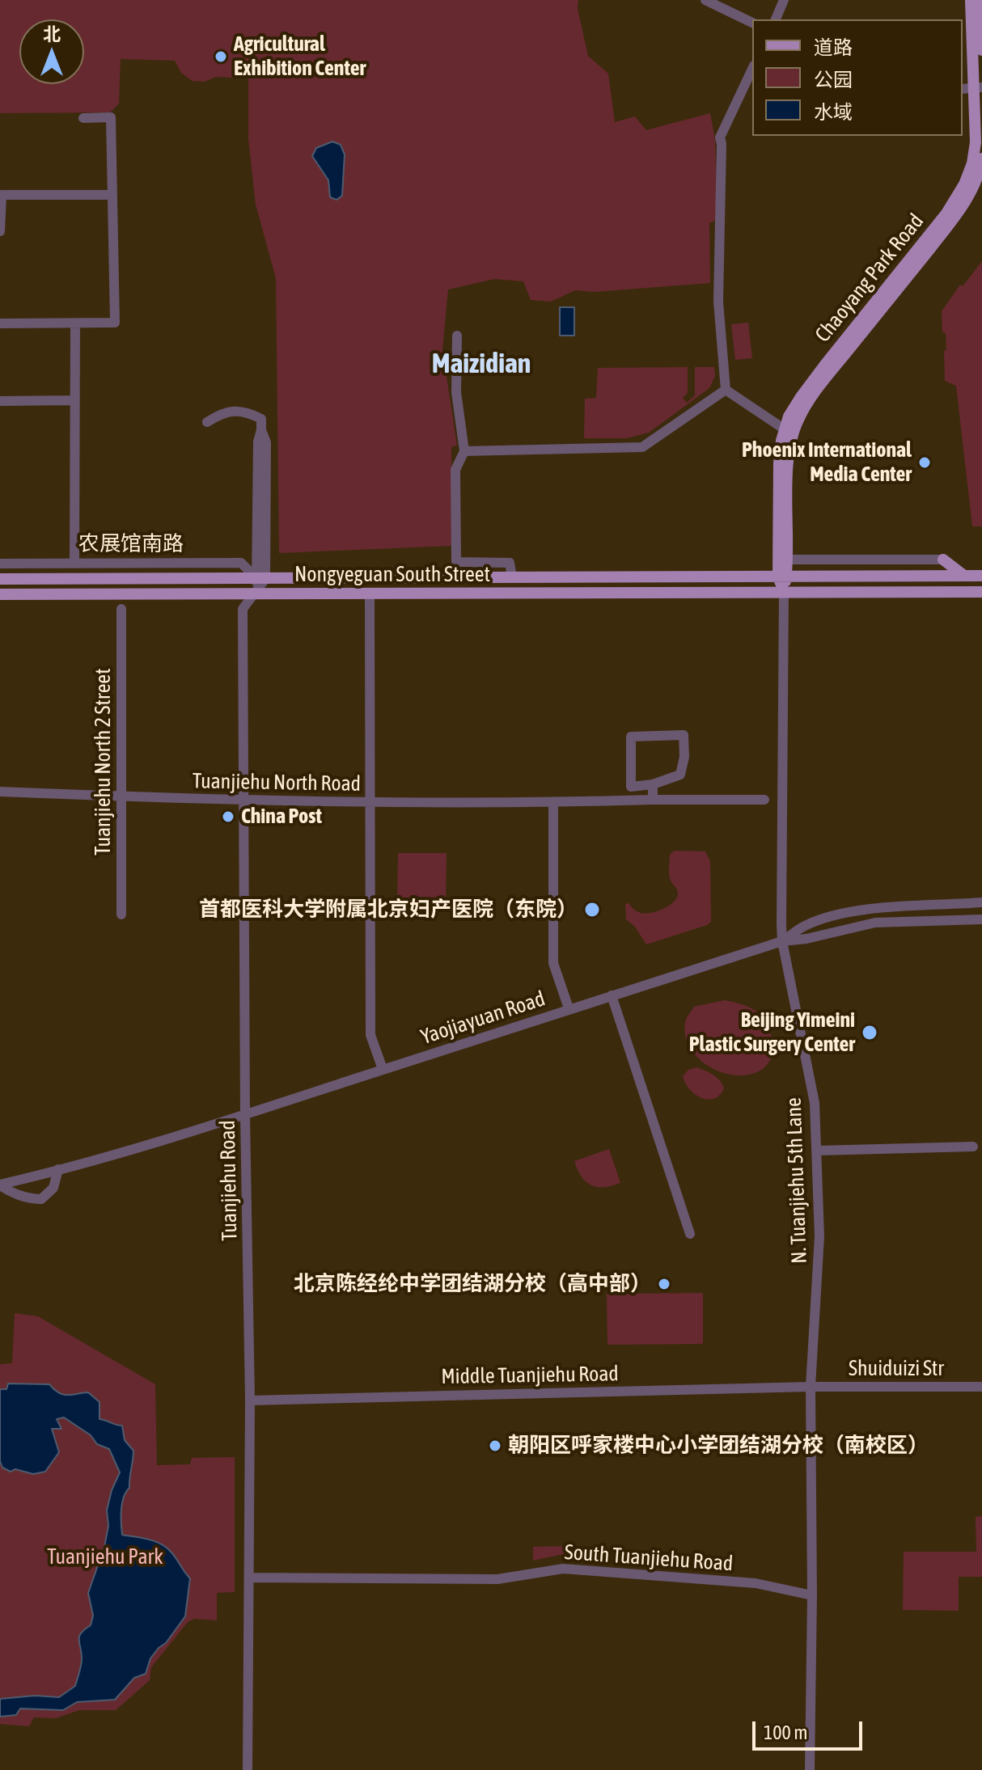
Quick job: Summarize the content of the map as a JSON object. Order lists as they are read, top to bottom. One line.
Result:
{"streets":{"main road":["Chaoyang Park Road","农展馆南路","Nongyeguan South Street"],"street":["Tuanjiehu North 2 Street","Tuanjiehu North Road","Yaojiayuan Road","Tuanjiehu Road","N. Tuanjiehu 5th Lane","Shuiduizi Str","Middle Tuanjiehu Road","South Tuanjiehu Road"]},"crossings":[["Chaoyang Park Road","Nongyeguan South Street"],["农展馆南路","Nongyeguan South Street"],["农展馆南路","Tuanjiehu Road"],["Nongyeguan South Street","Tuanjiehu Road"],["Nongyeguan South Street","N. Tuanjiehu 5th Lane"],["Tuanjiehu North 2 Street","Tuanjiehu North Road"],["Tuanjiehu North Road","Tuanjiehu Road"],["Yaojiayuan Road","Tuanjiehu Road"],["Yaojiayuan Road","N. Tuanjiehu 5th Lane"],["Tuanjiehu Road","Middle Tuanjiehu Road"],["Tuanjiehu Road","South Tuanjiehu Road"],["N. Tuanjiehu 5th Lane","Shuiduizi Str"],["N. Tuanjiehu 5th Lane","Middle Tuanjiehu Road"],["N. Tuanjiehu 5th Lane","South Tuanjiehu Road"],["Shuiduizi Str","Middle Tuanjiehu Road"]],"districts":["Maizidian"],"parks":["Tuanjiehu Park"],"places":["Agricultural Exhibition Center","Phoenix International Media Center","China Post","首都医科大学附属北京妇产医院（东院）","Beijing Yimeini Plastic Surgery Center","北京陈经纶中学团结湖分校（高中部）","朝阳区呼家楼中心小学团结湖分校（南校区）"],"legend":["道路","公园","水域"],"scale_bar":"100 m","north":"top"}
